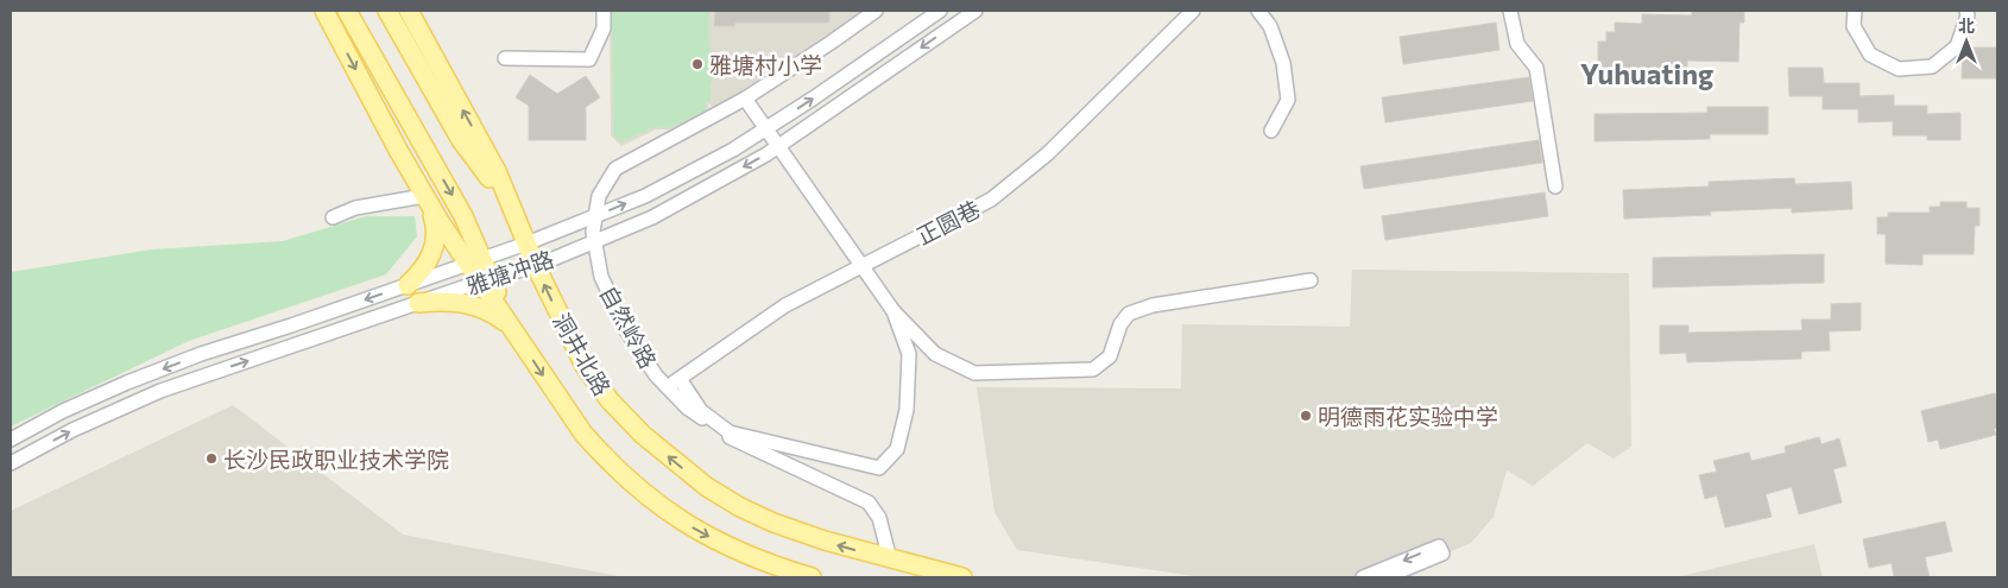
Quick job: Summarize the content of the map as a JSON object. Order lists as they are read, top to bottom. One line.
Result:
{"streets":{"main road":["洞井北路"],"street":["正圆巷","雅塘冲路","自然岭路"]},"crossings":[["正圆巷","自然岭路"],["雅塘冲路","自然岭路"],["雅塘冲路","洞井北路"],["自然岭路","洞井北路"]],"districts":["Yuhuating"],"places":["雅塘村小学","明德雨花实验中学","长沙民政职业技术学院"],"north":"top"}
